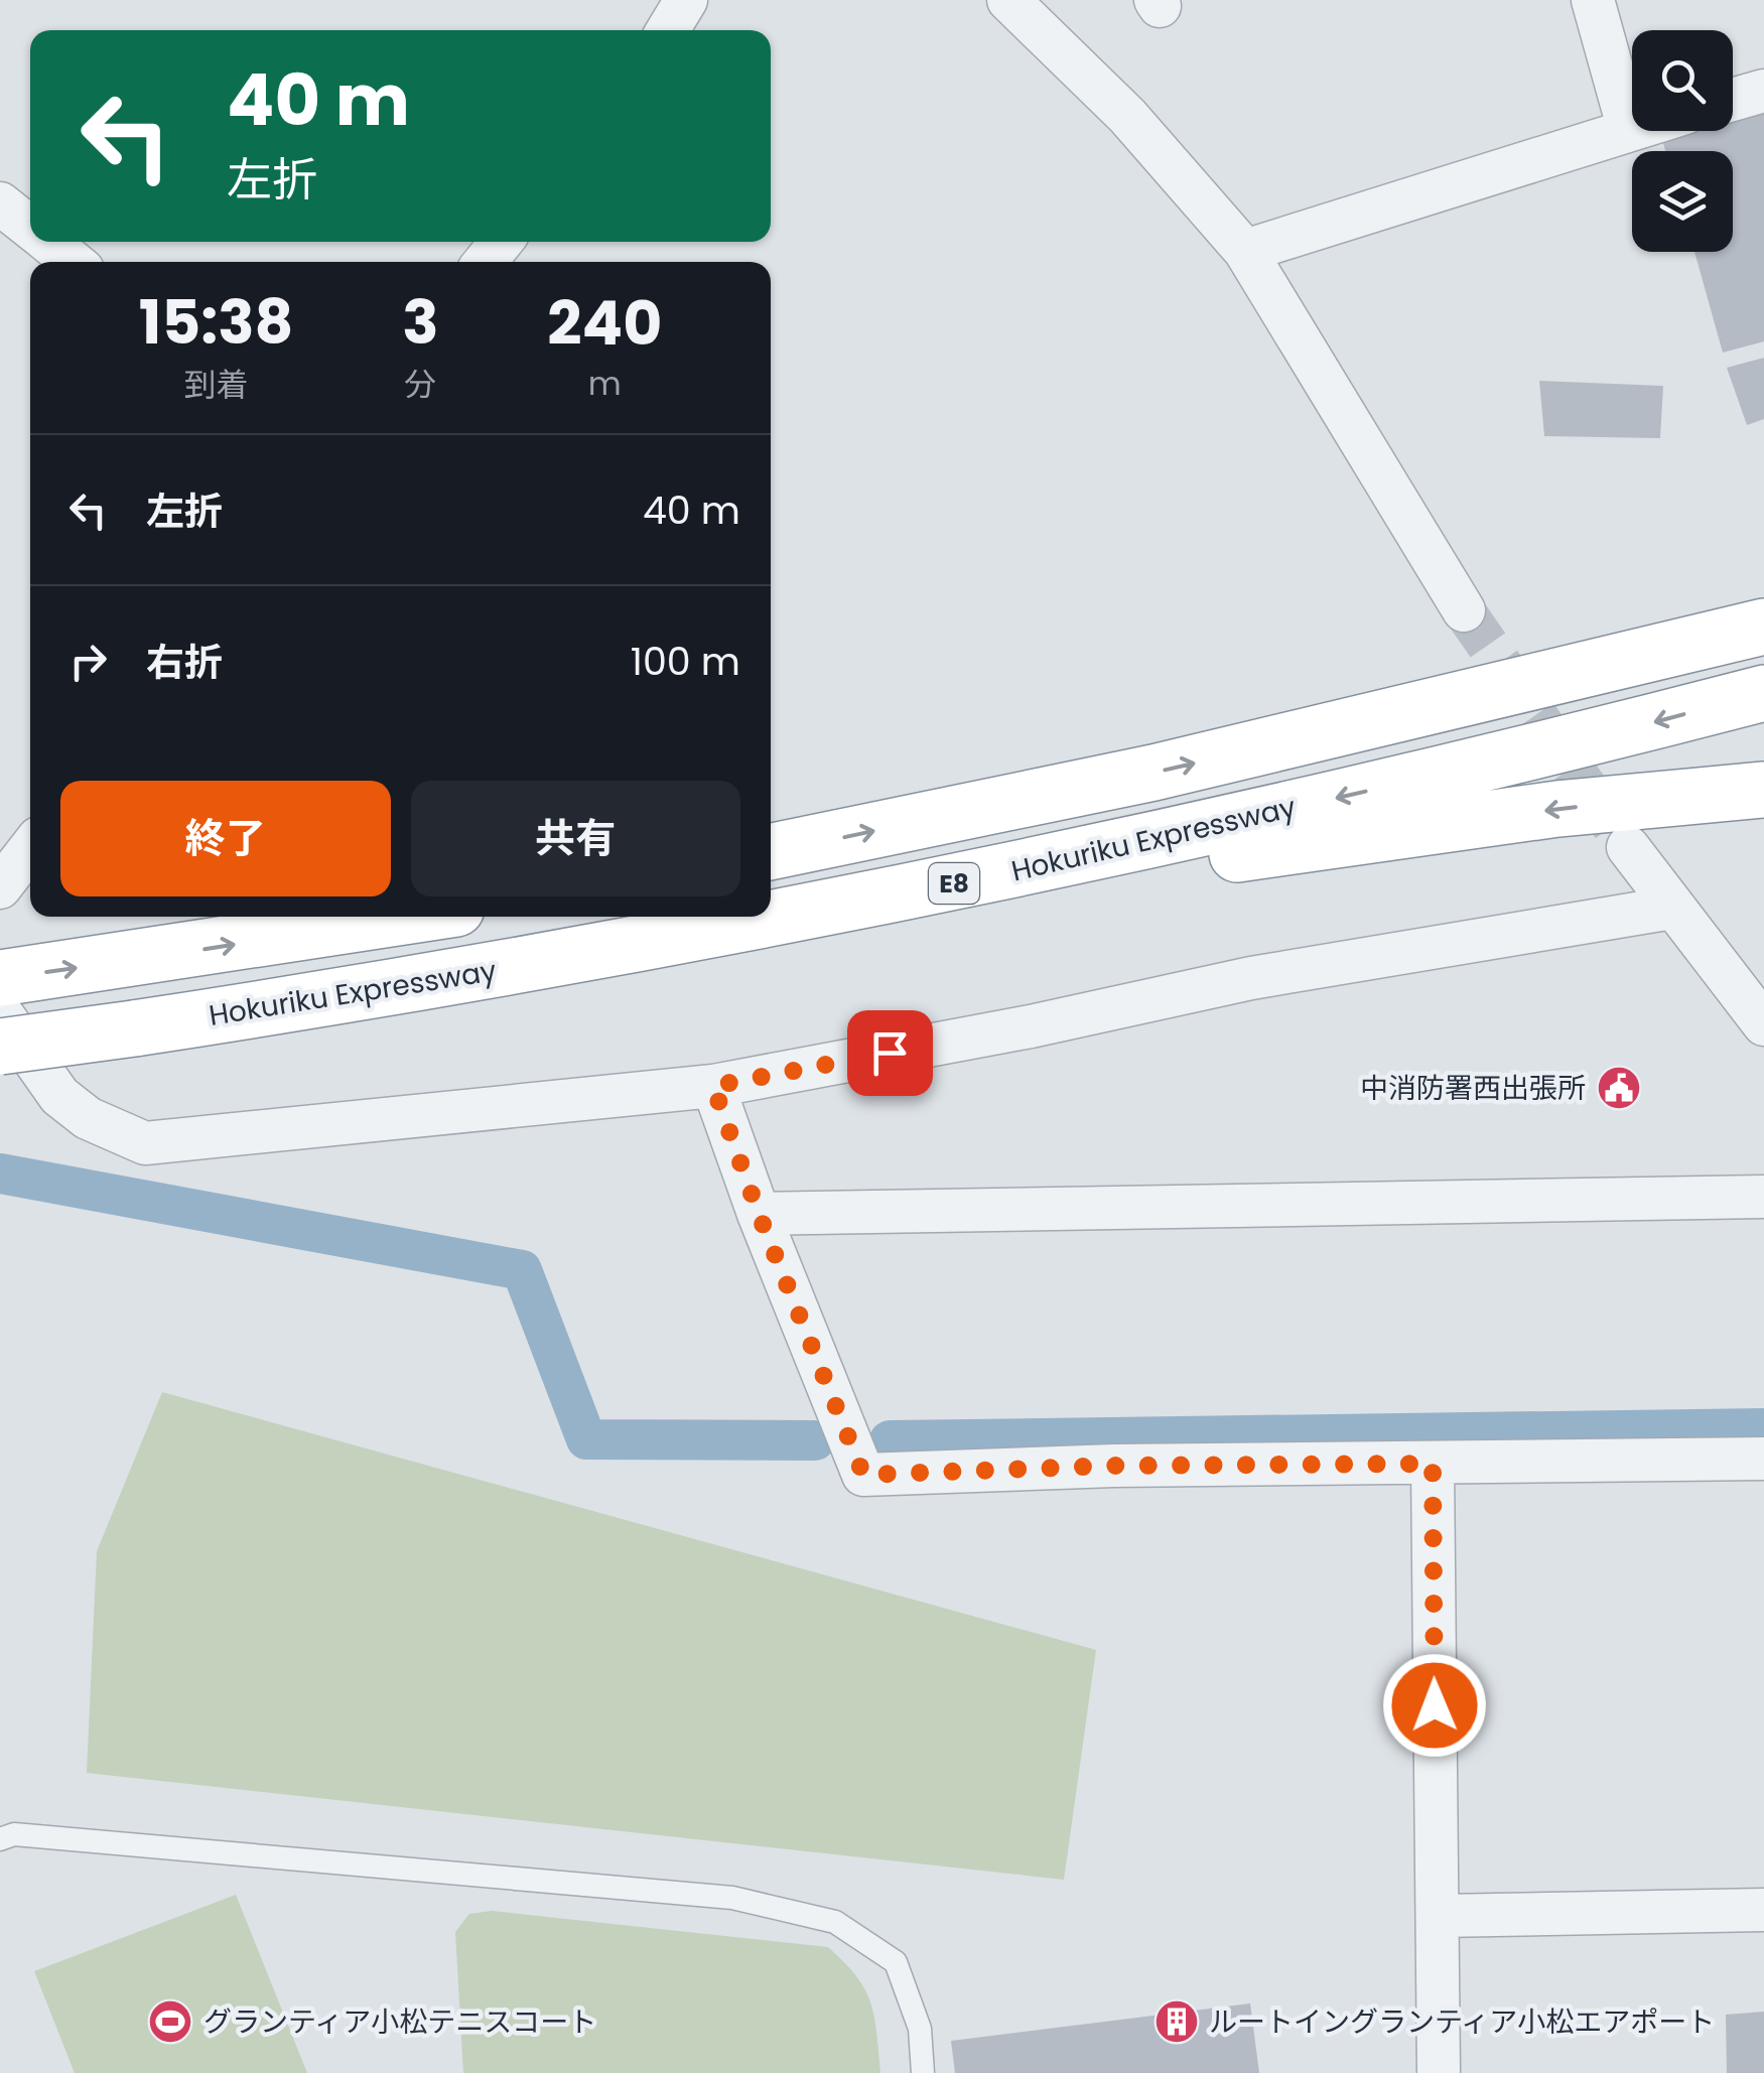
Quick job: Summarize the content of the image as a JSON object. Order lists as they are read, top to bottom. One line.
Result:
{"streets":{"highway":["Hokuriku Expressway","E8"]},"places":{"public building":["中消防署西出張所"],"sports":["グランティア小松テニスコート"],"building":["ルートイングランティア小松エアポート"]},"page":{"turn":["40 m","左折"],"eta":["15:38","到着","3","分","240","m"],"list":[{"name":"左折","value":"40 m"},{"name":"右折","value":"100 m"}],"buttons":["終了","共有"]}}
